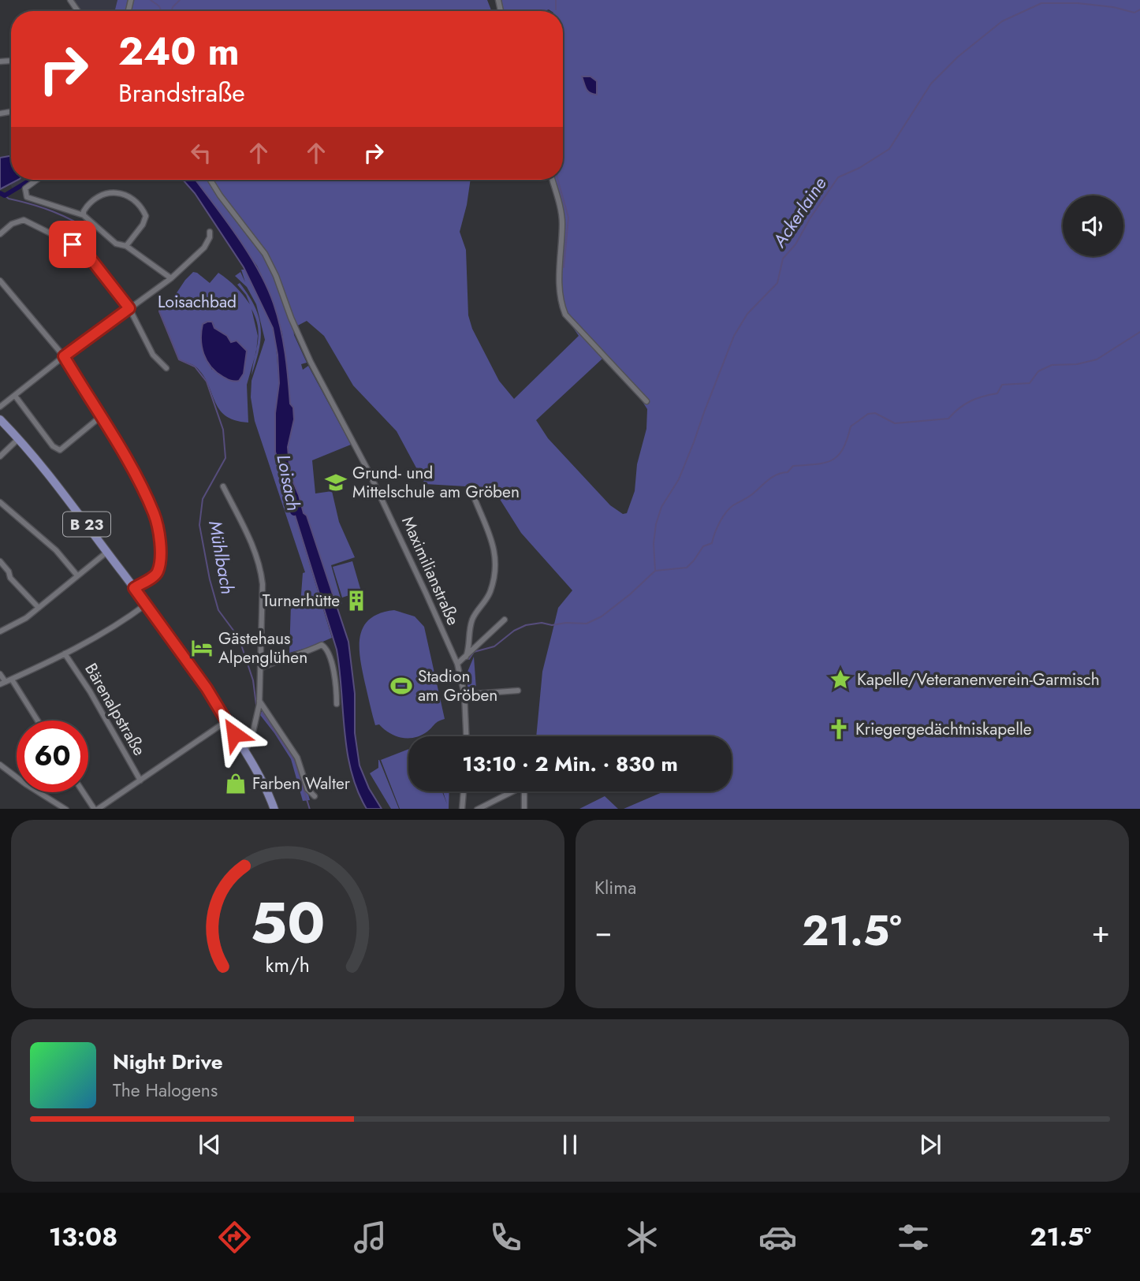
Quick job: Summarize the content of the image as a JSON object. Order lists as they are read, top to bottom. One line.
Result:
{"streets":{"main road":["B 23"],"street":["Maximilianstraße","Bärenalpstraße"]},"water":["Ackerlaine","Loisach","Mühlbach"],"parks":["Loisachbad"],"places":{"school or university":["Grund- und Mittelschule am Gröben"],"building":["Turnerhütte"],"hotel":["Gästehaus Alpenglühen"],"place":["Kapelle/Veteranenverein-Garmisch"],"sports":["Stadion am Gröben"],"church":["Kriegergedächtniskapelle"],"shop":["Farben Walter"]},"page":{"turn":["240 m","Brandstraße"],"limit":"60","trip":"13:10 · 2 Min. · 830 m","tile":"Klima","heat":["−","21.5°","+"],"song":["Night Drive","The Halogens"],"tabs":["13:08","21.5°"],"gauge":["50","km/h"]}}
